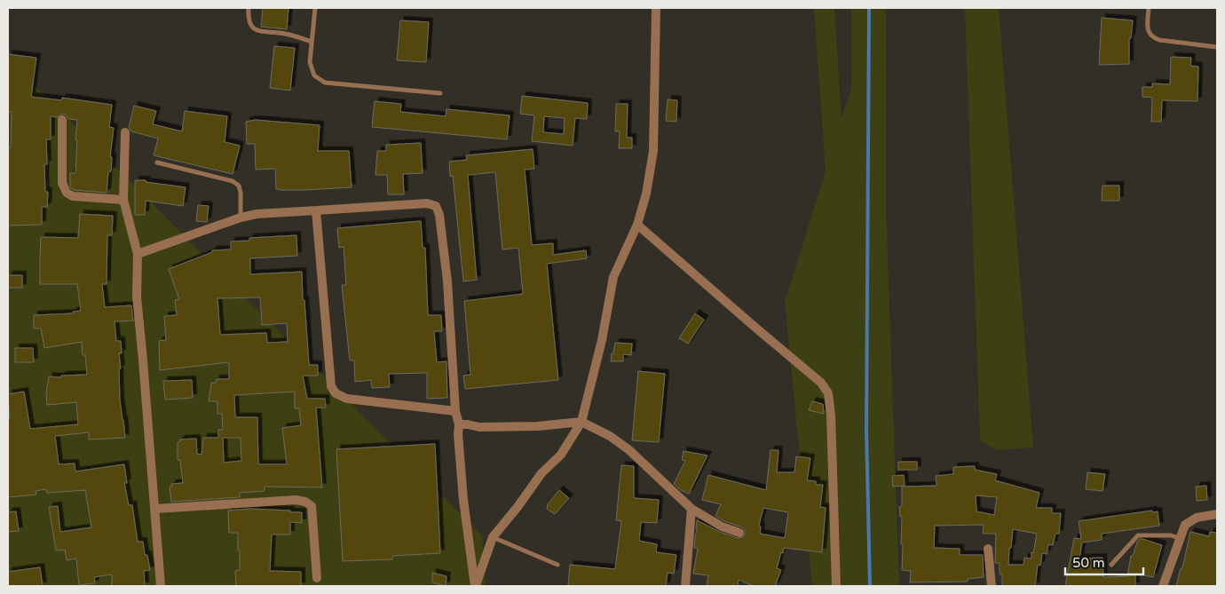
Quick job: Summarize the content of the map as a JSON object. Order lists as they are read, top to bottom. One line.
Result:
{"scale_bar":"50 m"}
